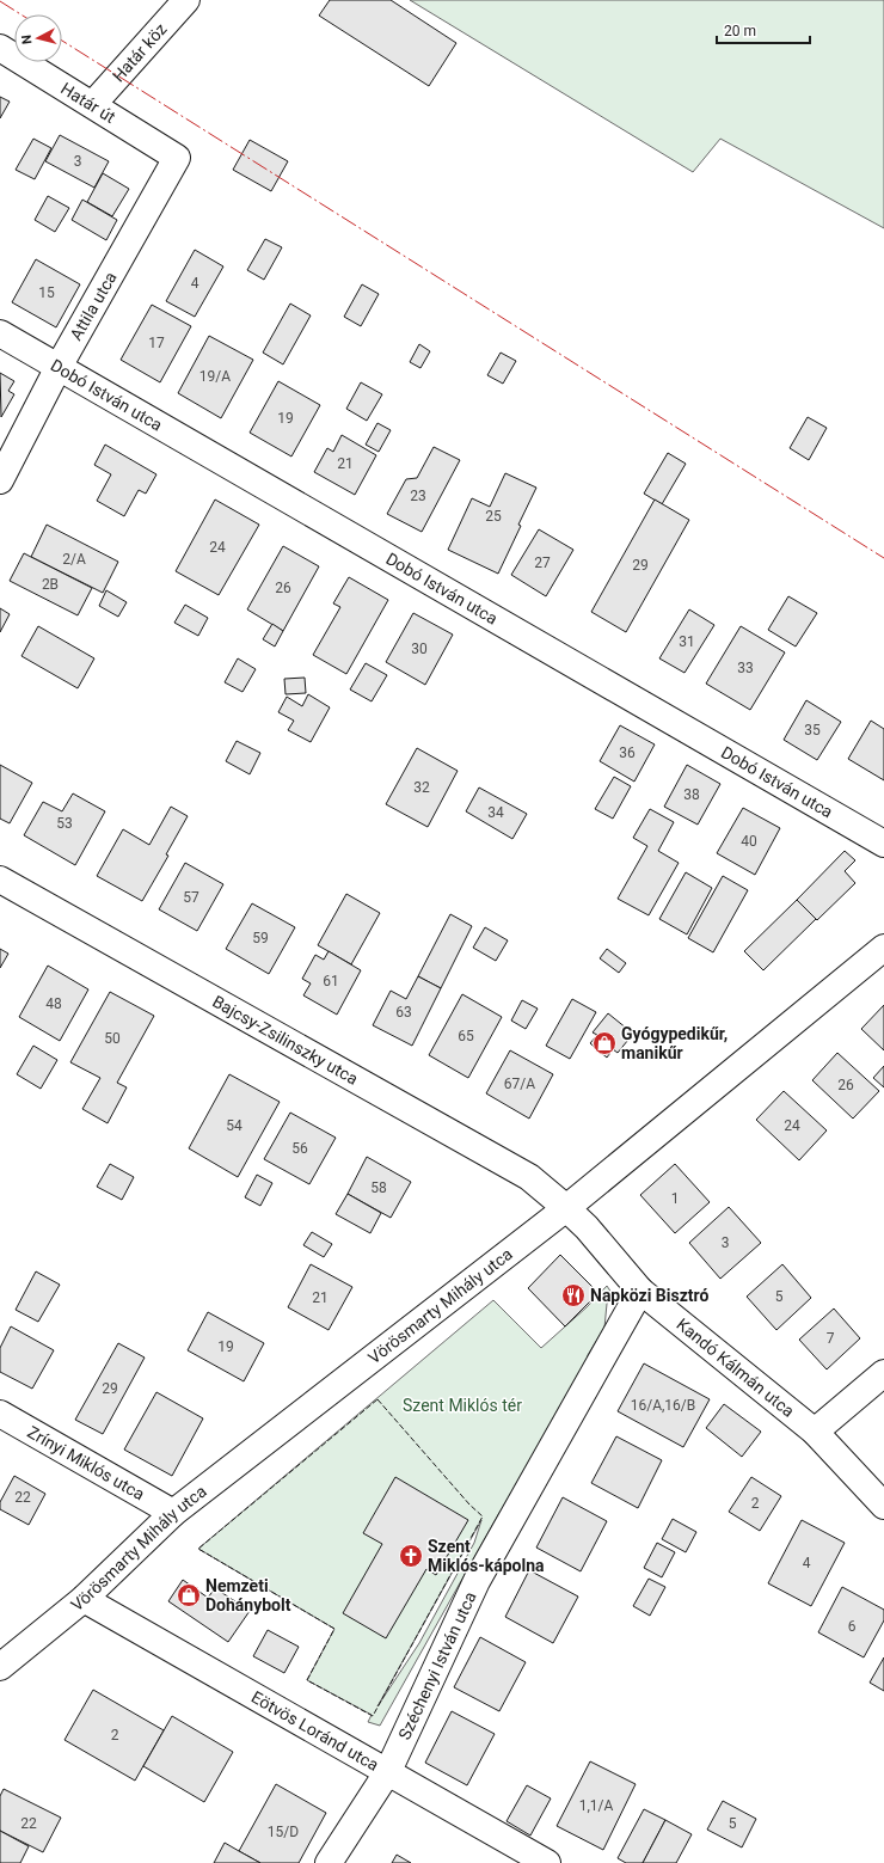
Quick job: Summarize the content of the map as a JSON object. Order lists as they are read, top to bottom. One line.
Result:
{"streets":{"street":["Határ köz","Határ út","Attila utca","Dobó István utca","Bajcsy-Zsilinszky utca","Vörösmarty Mihály utca","Kandó Kálmán utca","Zrínyi Miklós utca","Széchenyi István utca","Eötvös Loránd utca"]},"crossings":[["Határ köz","Határ út"],["Határ út","Attila utca"],["Attila utca","Dobó István utca"],["Bajcsy-Zsilinszky utca","Vörösmarty Mihály utca"],["Bajcsy-Zsilinszky utca","Kandó Kálmán utca"],["Vörösmarty Mihály utca","Kandó Kálmán utca"],["Vörösmarty Mihály utca","Zrínyi Miklós utca"],["Vörösmarty Mihály utca","Eötvös Loránd utca"],["Kandó Kálmán utca","Széchenyi István utca"],["Széchenyi István utca","Eötvös Loránd utca"]],"parks":["Szent Miklós tér"],"places":{"shop":["Gyógypedikűr, manikűr","Nemzeti Dohánybolt"],"restaurant":["Napközi Bisztró"],"church":["Szent Miklós-kápolna"]},"house_numbers":["3","4","15","17","19/A","19","21","23","25","24","2/A","27","29","2B","26","31","30","33","35","36","32","38","34","53","40","57","59","61","48","63","65","50","67/A","26","54","24","56","58","1","3","5","21","7","19","29","16/A,16/B","22","2","4","6","2","1,1/A","22","5","15/D"],"scale_bar":"20 m","north":"left"}
